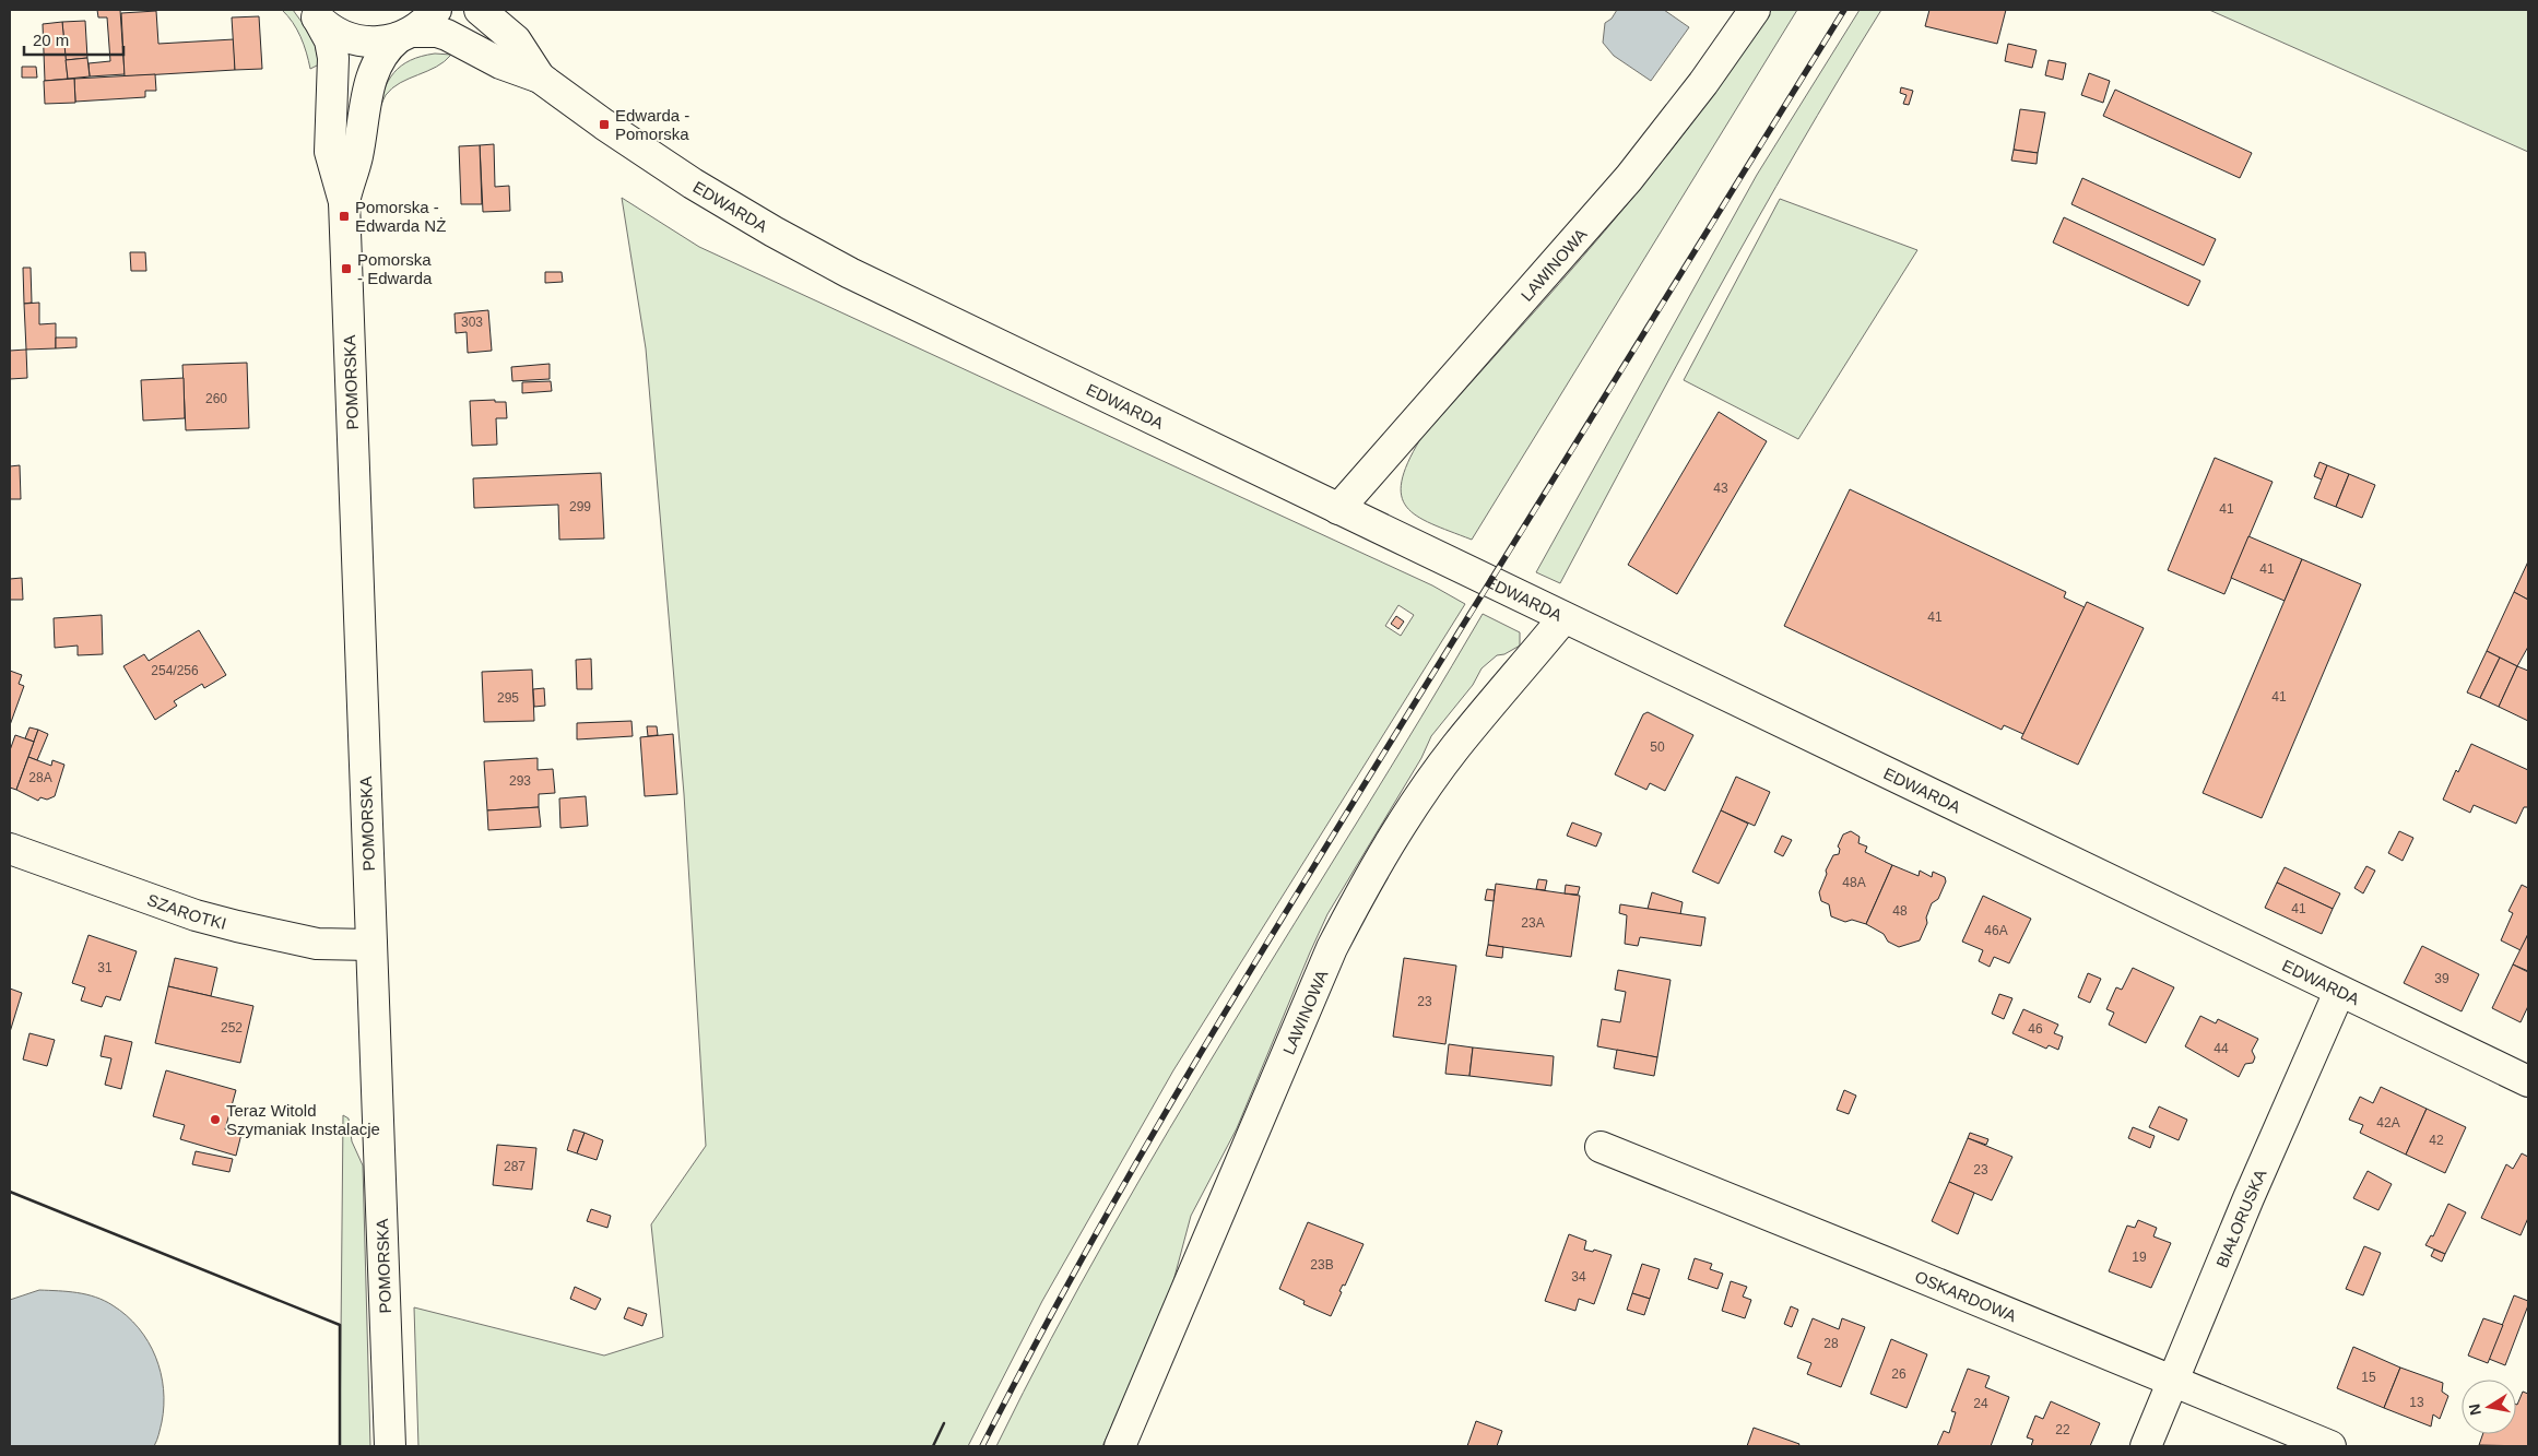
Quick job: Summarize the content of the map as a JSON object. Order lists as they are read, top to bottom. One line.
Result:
{"streets":{"street":["EDWARDA","LAWINOWA","POMORSKA","SZAROTKI","BIAŁORUSKA","OSKARDOWA"]},"crossings":[["EDWARDA","LAWINOWA"],["EDWARDA","POMORSKA"],["EDWARDA","BIAŁORUSKA"],["POMORSKA","SZAROTKI"],["BIAŁORUSKA","OSKARDOWA"]],"places":{"transit":["Edwarda - Pomorska","Pomorska - Edwarda NŻ","Pomorska - Edwarda"],"other":["Teraz Witold Szymaniak Instalacje"]},"house_numbers":["303","260","43","299","41","41","41","254/256","41","295","50","28A","293","48A","41","48","23A","46A","31","39","23","252","46","44","42A","42","287","23","19","23B","34","28","26","15","13","24","22"],"scale_bar":"20 m","north":"left"}
